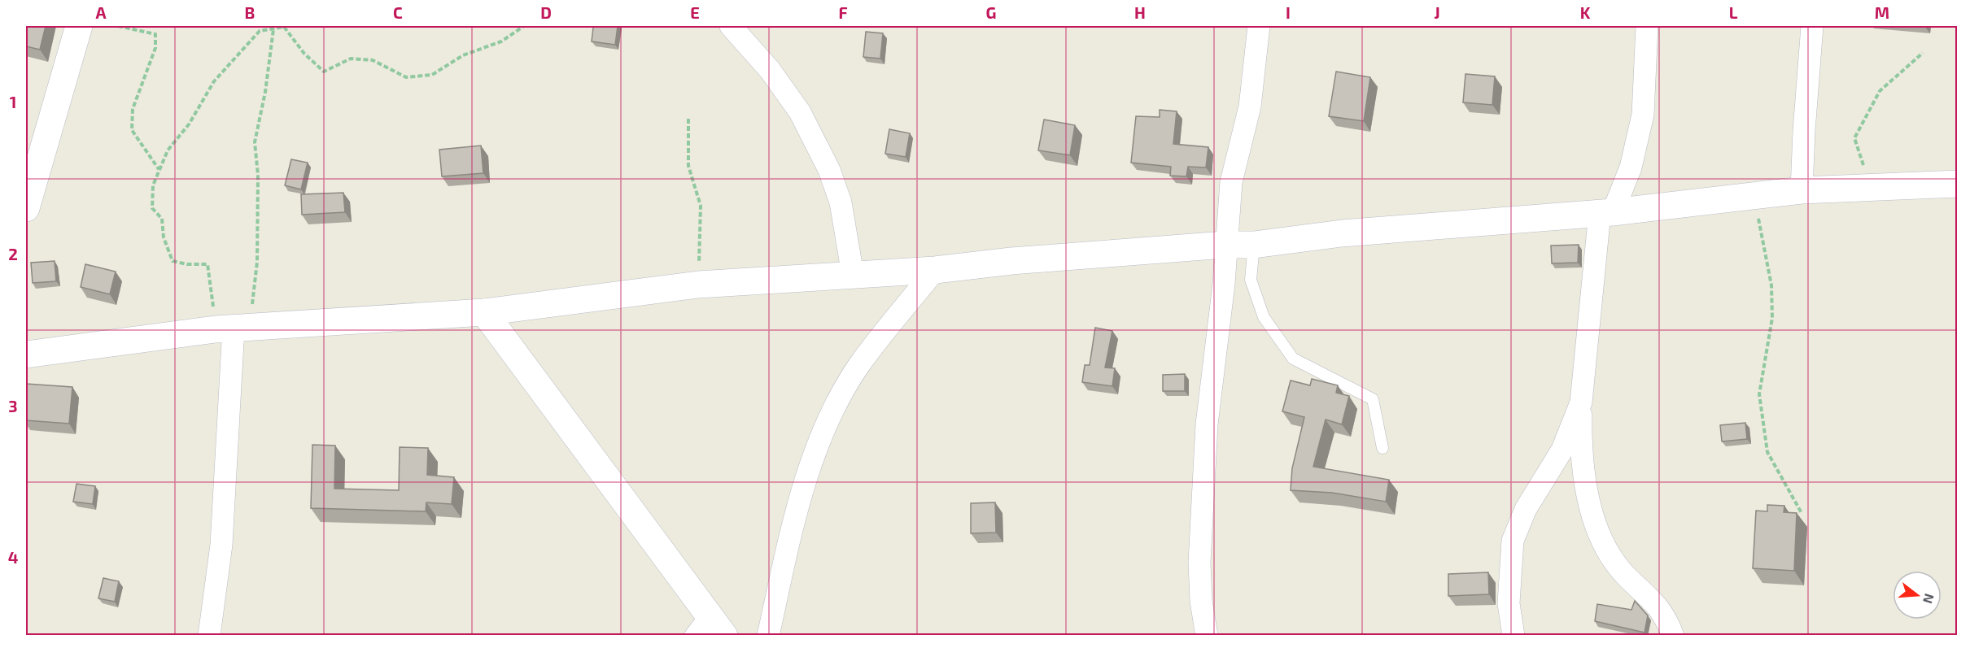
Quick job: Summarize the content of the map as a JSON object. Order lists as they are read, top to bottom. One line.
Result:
{"north":"right","grid":{"columns":["A","B","C","D","E","F","G","H","I","J","K","L","M"],"rows":["1","2","3","4"]}}
